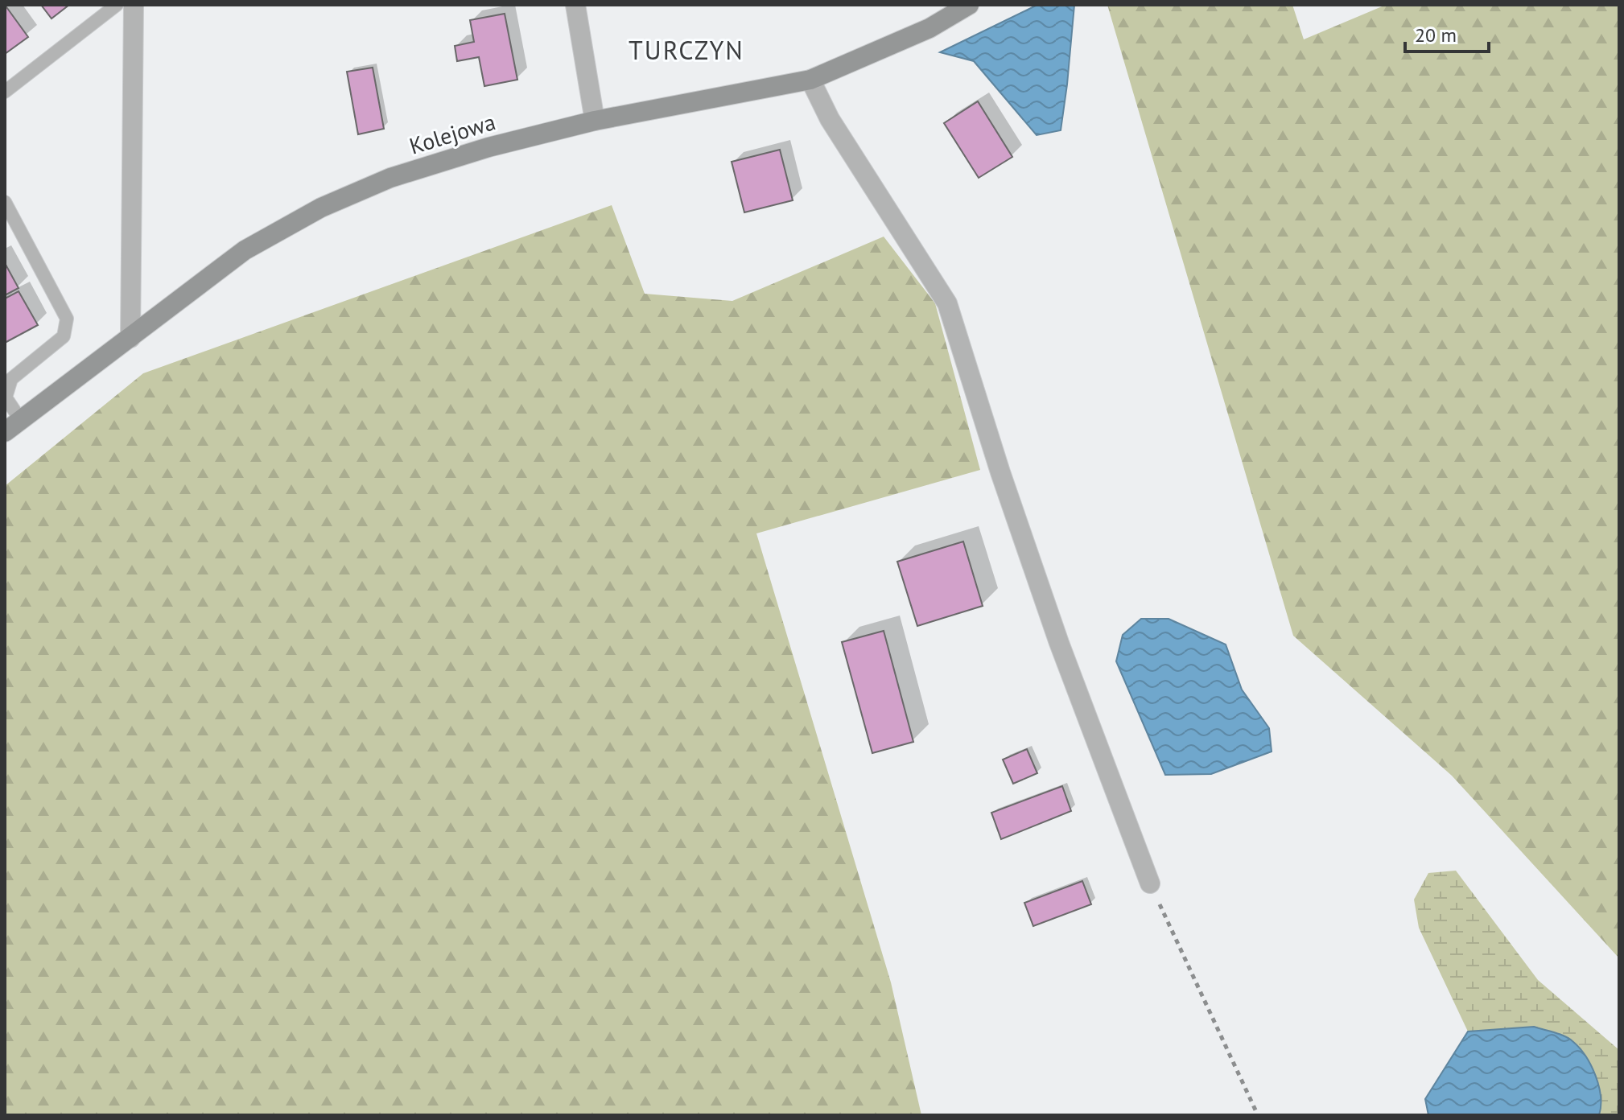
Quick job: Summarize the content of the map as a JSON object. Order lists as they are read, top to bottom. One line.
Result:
{"streets":{"street":["Kolejowa"]},"districts":["TURCZYN"],"scale_bar":"20 m"}
